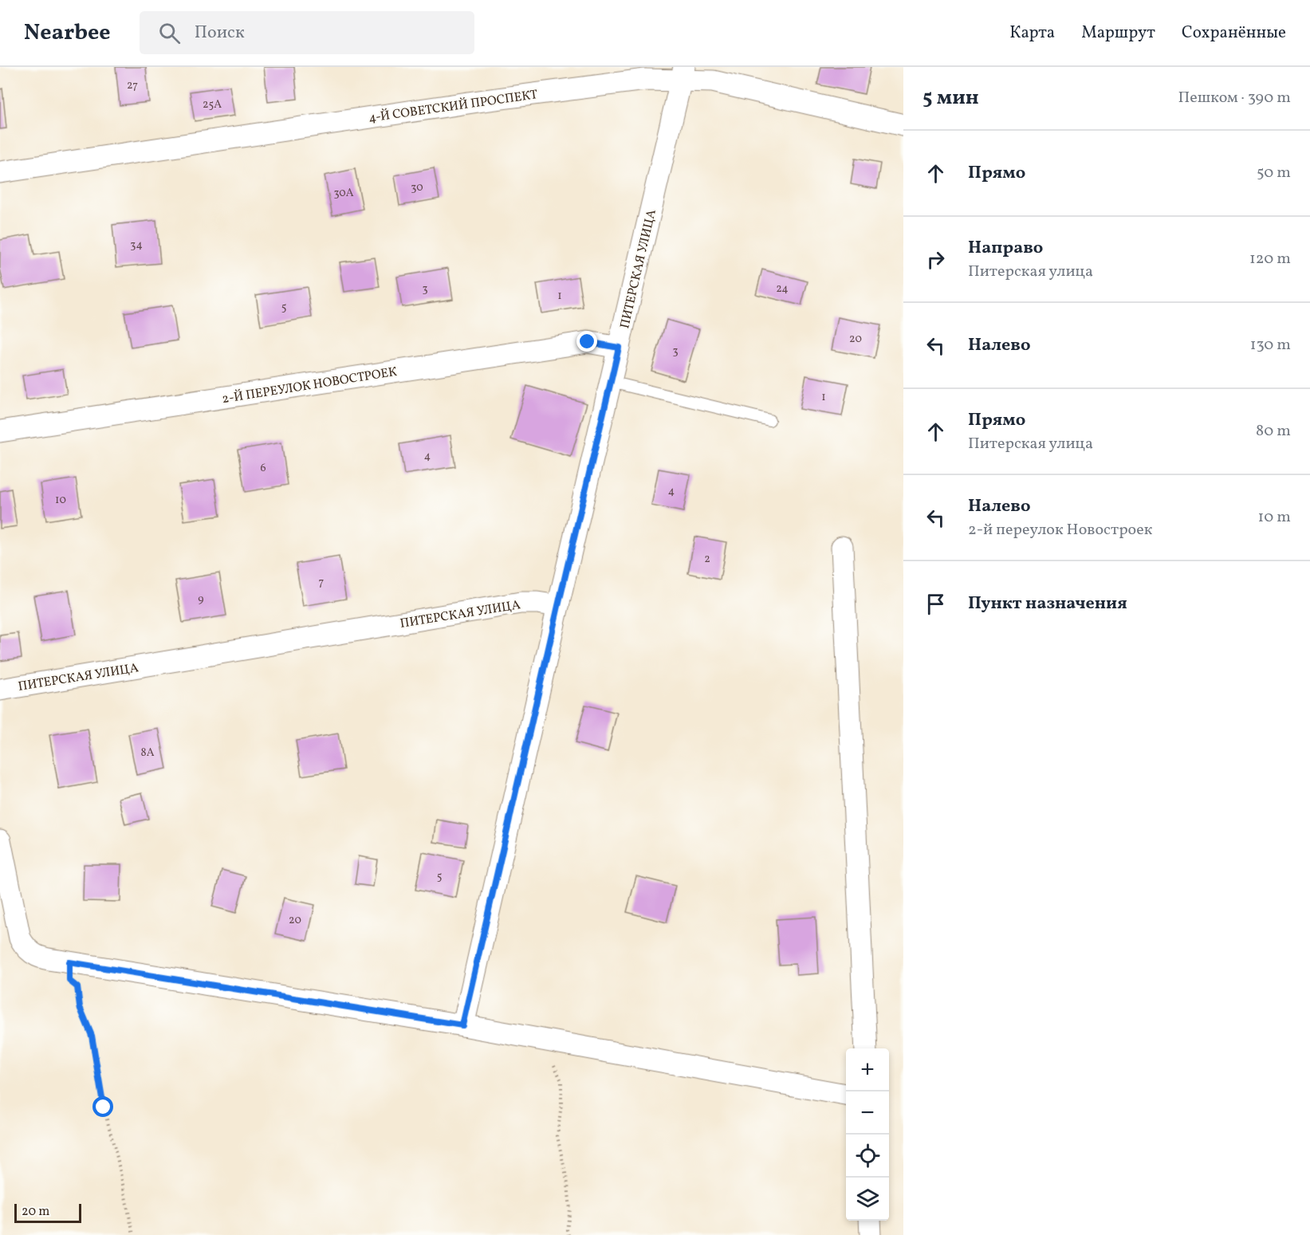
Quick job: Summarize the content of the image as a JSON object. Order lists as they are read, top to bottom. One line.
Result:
{"streets":{"street":["4-Й СОВЕТСКИЙ ПРОСПЕКТ","ПИТЕРСКАЯ УЛИЦА","2-Й ПЕРЕУЛОК НОВОСТРОЕК"]},"crossings":[["4-Й СОВЕТСКИЙ ПРОСПЕКТ","ПИТЕРСКАЯ УЛИЦА"],["ПИТЕРСКАЯ УЛИЦА","2-Й ПЕРЕУЛОК НОВОСТРОЕК"]],"house_numbers":["27","25А","30","30А","34","3","24","1","5","20","3","1","4","6","4","10","2","7","9","8А","5","20"],"scale_bar":"20 m","page":{"header":"Nearbee","search":"Поиск","nav":["Карта","Маршрут","Сохранённые"],"heading":["5 мин","Пешком · 390 m"],"list":[["Прямо","50 m"],["Направо","Питерская улица","120 m"],["Налево","130 m"],["Прямо","Питерская улица","80 m"],["Налево","2-й переулок Новостроек","10 m"],"Пункт назначения"],"map_buttons":["+","−"],"scale":"20 m"}}
